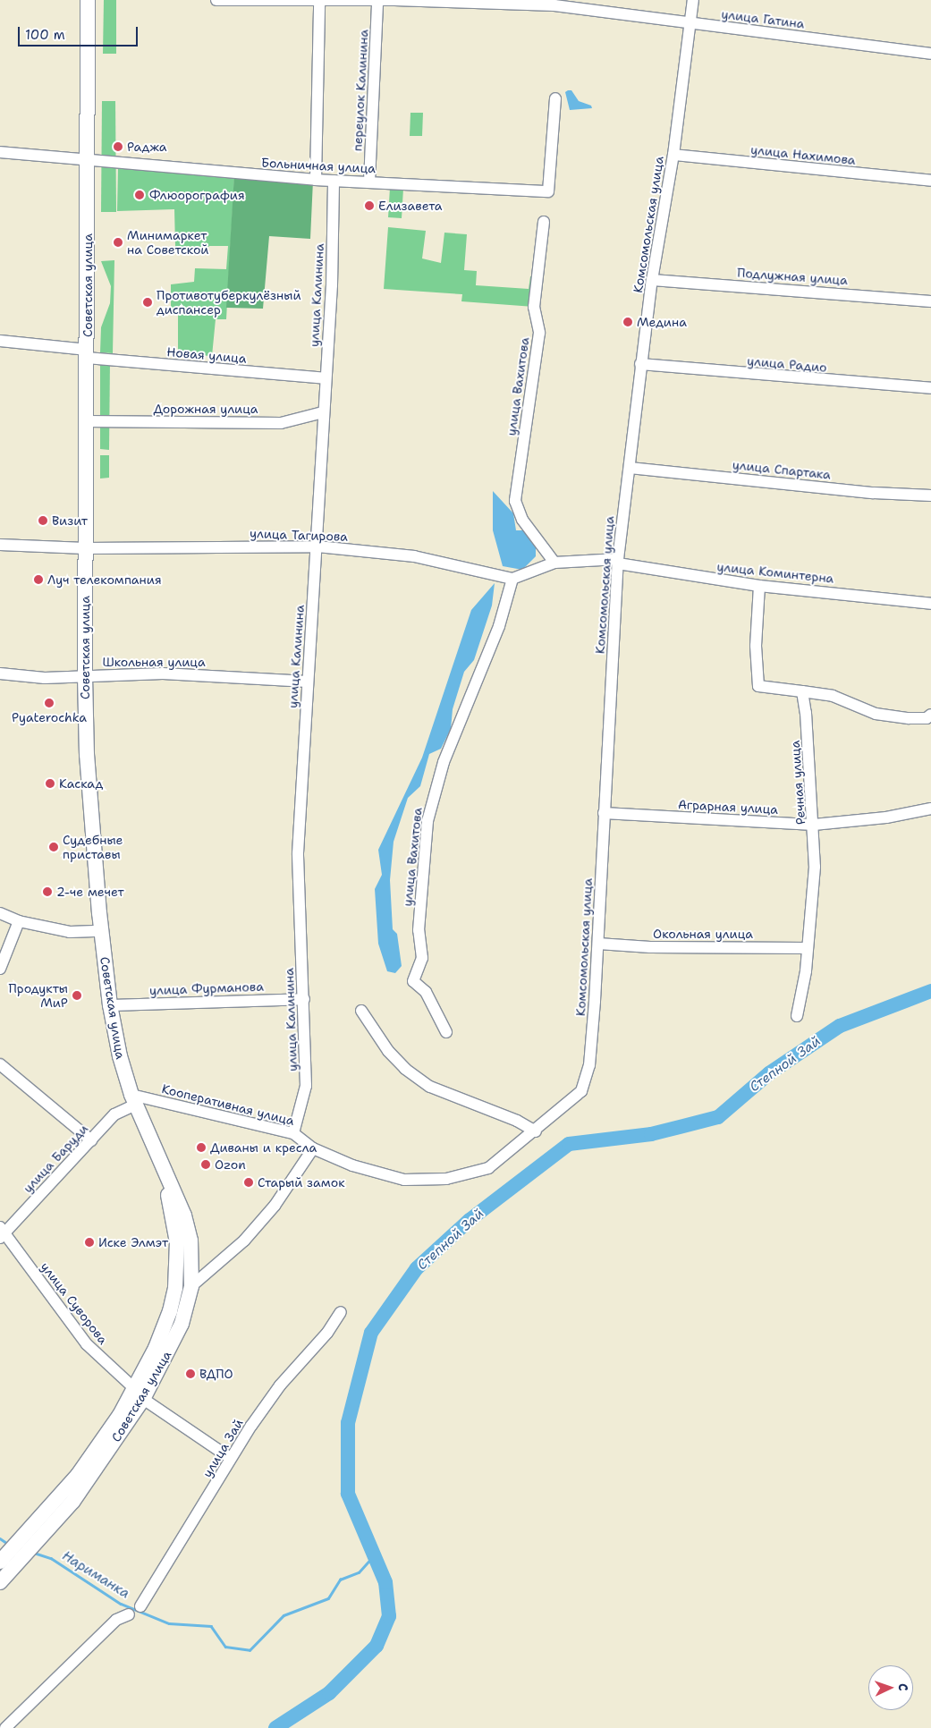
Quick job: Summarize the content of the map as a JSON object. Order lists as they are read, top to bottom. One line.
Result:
{"streets":{"main road":["Советская улица"],"street":["улица Гатина","переулок Калинина","улица Нахимова","Больничная улица","Комсомольская улица","Подлужная улица","улица Калинина","Новая улица","улица Радио","улица Вахитова","Дорожная улица","улица Спартака","улица Тагирова","улица Коминтерна","Школьная улица","Речная улица","Аграрная улица","Окольная улица","улица Фурманова","Кооперативная улица","улица Баруди","улица Суворова","улица Зай"]},"crossings":[["улица Гатина","переулок Калинина"],["улица Гатина","Комсомольская улица"],["переулок Калинина","Больничная улица"],["улица Нахимова","Комсомольская улица"],["Больничная улица","Советская улица"],["Больничная улица","улица Калинина"],["Комсомольская улица","Подлужная улица"],["Комсомольская улица","улица Радио"],["Комсомольская улица","улица Спартака"],["Комсомольская улица","улица Коминтерна"],["Комсомольская улица","Аграрная улица"],["Комсомольская улица","Окольная улица"],["Комсомольская улица","Кооперативная улица"],["Советская улица","Новая улица"],["Советская улица","Дорожная улица"],["Советская улица","улица Тагирова"],["Советская улица","Школьная улица"],["Советская улица","улица Фурманова"],["Советская улица","Кооперативная улица"],["Советская улица","улица Баруди"],["Советская улица","улица Суворова"],["улица Калинина","Новая улица"],["улица Калинина","Дорожная улица"],["улица Калинина","улица Тагирова"],["улица Калинина","Школьная улица"],["улица Калинина","улица Фурманова"],["улица Калинина","Кооперативная улица"],["улица Вахитова","улица Тагирова"],["Речная улица","Аграрная улица"],["Речная улица","Окольная улица"],["Кооперативная улица","улица Баруди"],["улица Баруди","улица Суворова"],["улица Суворова","улица Зай"]],"water":["Степной Зай","Нариманка"],"places":["Раджа","Флюорография","Елизавета","Минимаркет на Советской","Противотуберкулёзный диспансер","Медина","Визит","Луч телекомпания","Pyaterochka","Каскад","Судебные приставы","2-че мечет","Продукты МиР","Диваны и кресла","Ozon","Старый замок","Иске Элмэт","ВДПО"],"scale_bar":"100 m","north":"right"}
